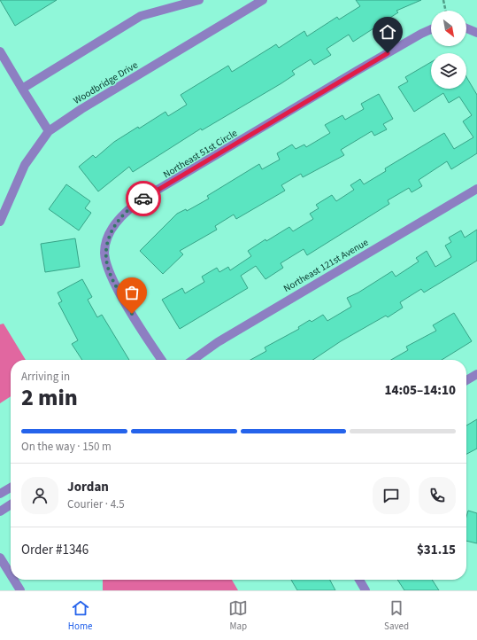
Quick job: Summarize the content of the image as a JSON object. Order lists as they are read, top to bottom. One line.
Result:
{"streets":{"street":["Woodbridge Drive","Northeast 51st Circle","Northeast 121st Avenue"]},"north":"bottom right","page":{"heading":["2 min","Arriving in","14:05–14:10"],"panel":["Jordan","Courier · 4.5","Order #1346","$31.15"],"bar":"On the way · 150 m","tabs":["Home","Map","Saved"]}}
